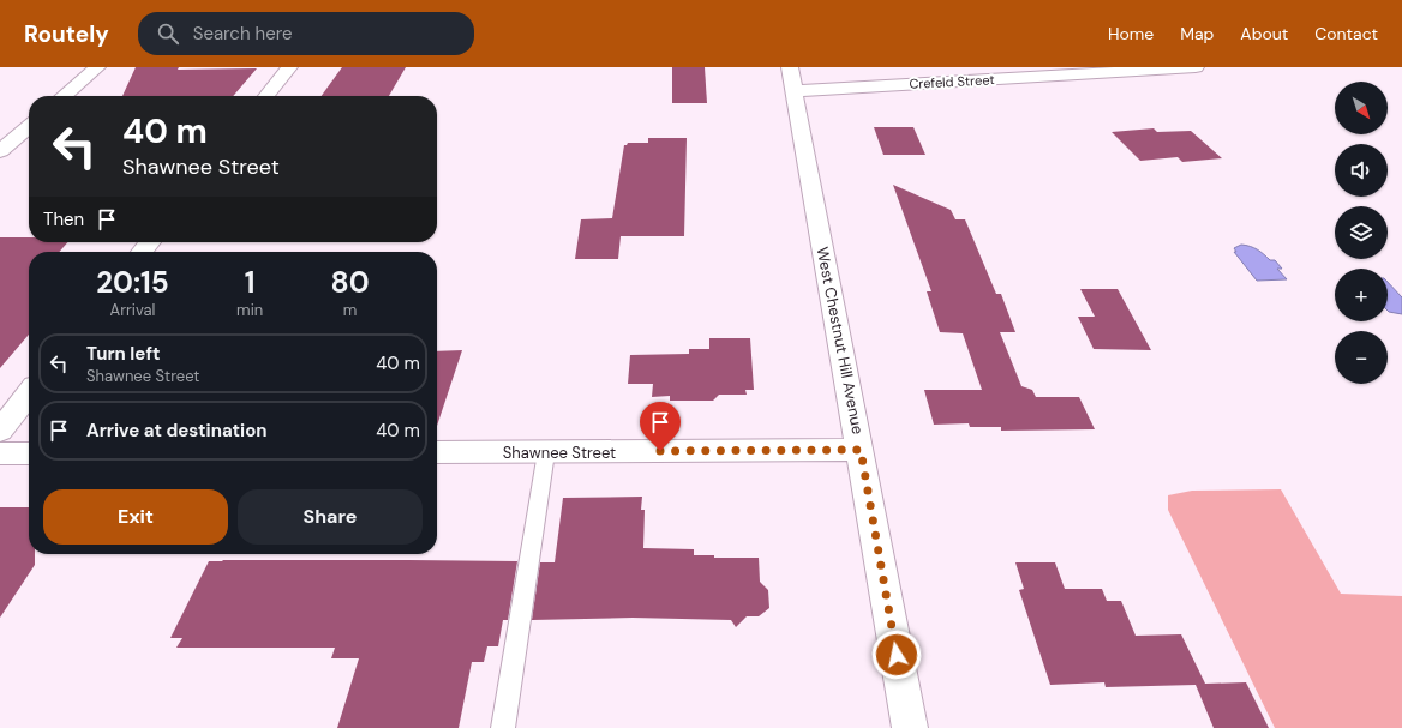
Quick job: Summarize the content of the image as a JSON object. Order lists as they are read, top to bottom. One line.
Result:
{"streets":{"street":["Crefeld Street","West Chestnut Hill Avenue","Shawnee Street"]},"crossings":[["Crefeld Street","West Chestnut Hill Avenue"],["West Chestnut Hill Avenue","Shawnee Street"]],"north":"bottom right","page":{"header":"Routely","search":"Search here","nav":["Home","Map","About","Contact"],"map_buttons":["+","−"],"turn":["40 m","Shawnee Street"],"then":"Then","eta":["20:15","Arrival","1","min","80","m"],"list":[{"name":"Turn left","note":"Shawnee Street","value":"40 m"},{"name":"Arrive at destination","value":"40 m"}],"buttons":["Exit","Share"]}}
